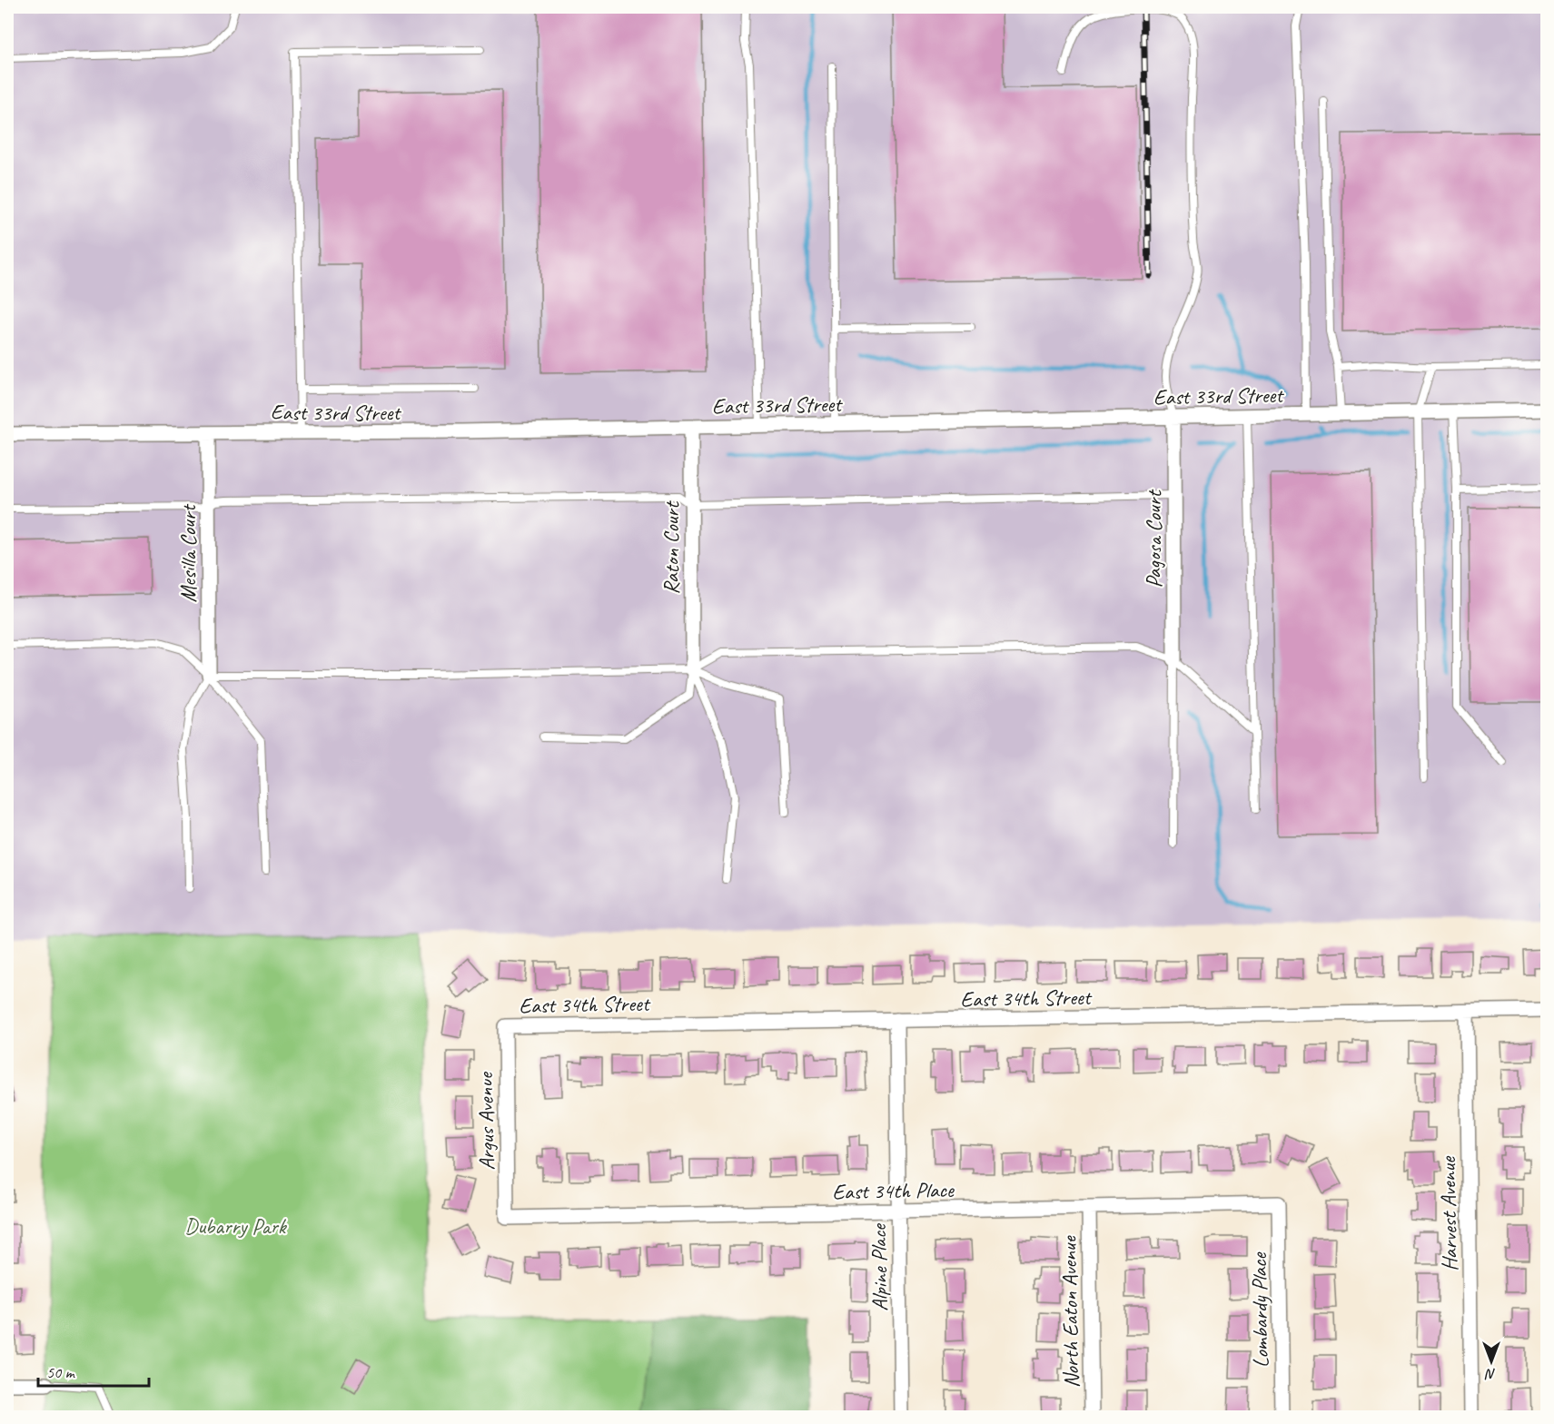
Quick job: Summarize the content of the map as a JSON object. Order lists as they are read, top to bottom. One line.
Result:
{"streets":{"street":["East 33rd Street","Pagosa Court","Raton Court","Mesilla Court","East 34th Street","Argus Avenue","East 34th Place","Harvest Avenue","Alpine Place","Lombardy Place","North Eaton Avenue"]},"crossings":[["East 33rd Street","Pagosa Court"],["East 33rd Street","Raton Court"],["East 33rd Street","Mesilla Court"],["East 34th Street","Argus Avenue"],["East 34th Street","Harvest Avenue"],["East 34th Street","Alpine Place"],["Argus Avenue","East 34th Place"],["East 34th Place","Alpine Place"],["East 34th Place","Lombardy Place"],["East 34th Place","North Eaton Avenue"]],"parks":["Dubarry Park"],"scale_bar":"50 m","north":"bottom"}
